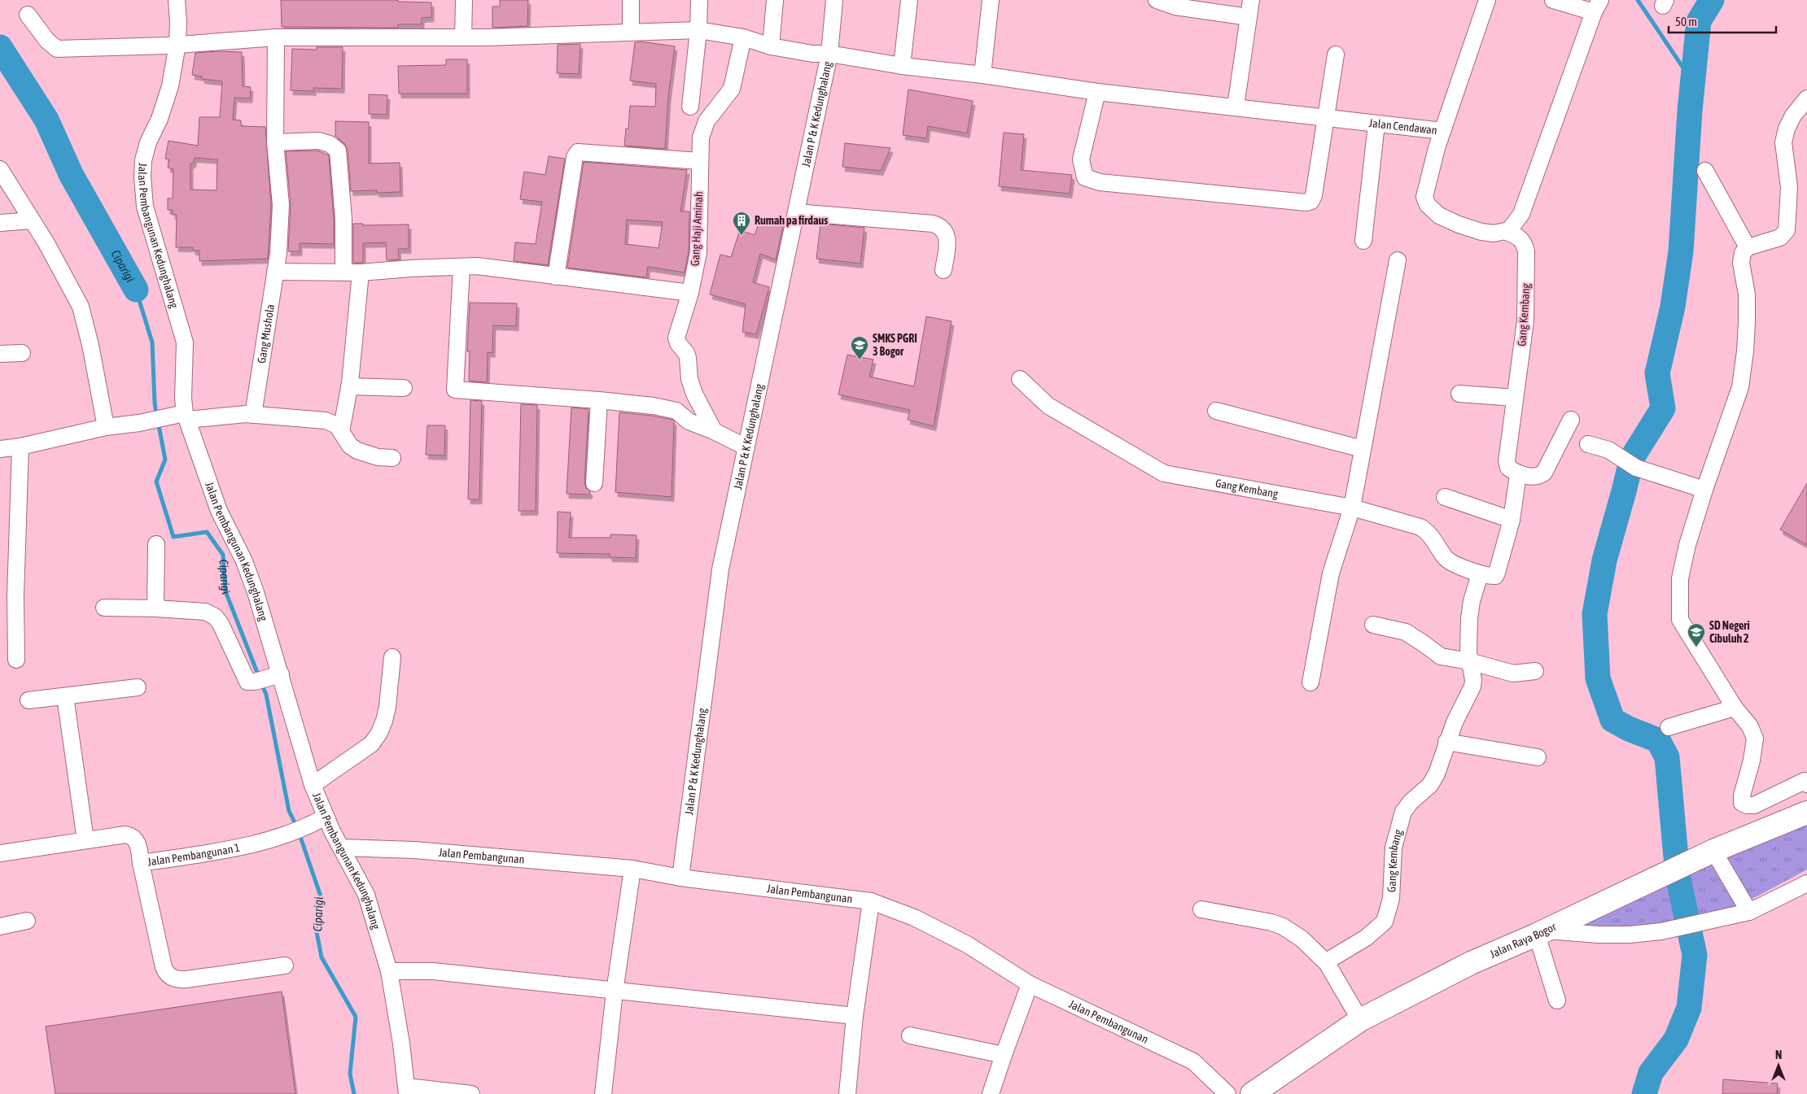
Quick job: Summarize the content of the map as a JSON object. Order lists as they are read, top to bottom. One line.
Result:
{"streets":{"highway":["Jalan Raya Bogor"],"street":["Jalan P & K Kedunghalang","Jalan Cendawan","Gang Haji Aminah","Jalan Pembangunan Kedunghalang","Gang Kembang","Gang Mushola","Jalan Pembangunan 1","Jalan Pembangunan"]},"crossings":[["Jalan P & K Kedunghalang","Jalan Cendawan"],["Jalan P & K Kedunghalang","Jalan Pembangunan"],["Jalan Cendawan","Gang Haji Aminah"],["Jalan Cendawan","Jalan Pembangunan Kedunghalang"],["Jalan Cendawan","Gang Kembang"],["Jalan Cendawan","Gang Mushola"],["Jalan Pembangunan Kedunghalang","Jalan Pembangunan 1"],["Jalan Pembangunan Kedunghalang","Jalan Pembangunan"]],"water":["Ciparigi"],"places":{"building":["Rumah pa firdaus"],"school or university":["SMKS PGRI 3 Bogor","SD Negeri Cibuluh 2"]},"scale_bar":"50 m","north":"top"}
